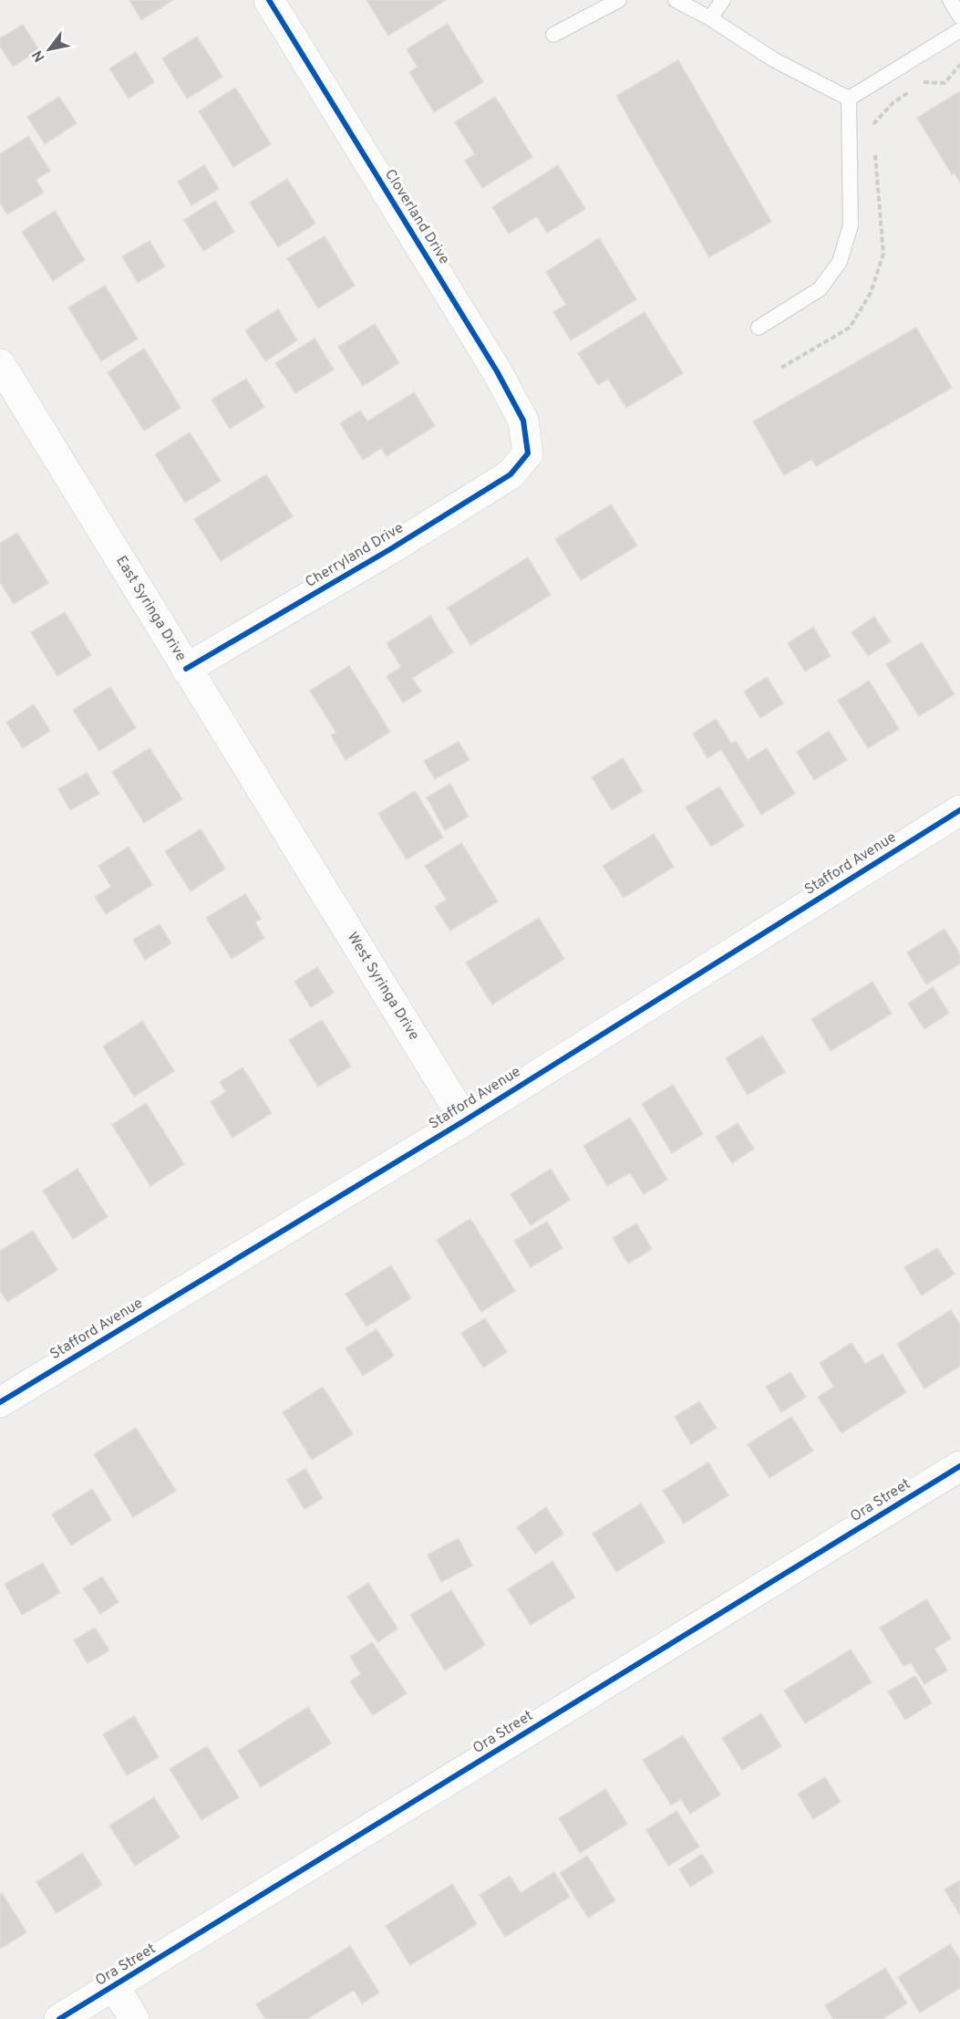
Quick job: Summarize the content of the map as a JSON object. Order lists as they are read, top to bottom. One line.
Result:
{"streets":{"street":["Cloverland Drive","Cherryland Drive","East Syringa Drive","Stafford Avenue","West Syringa Drive","Ora Street"]},"crossings":[["Cloverland Drive","Cherryland Drive"],["Cherryland Drive","East Syringa Drive"],["East Syringa Drive","West Syringa Drive"],["Stafford Avenue","West Syringa Drive"]],"north":"bottom left"}
